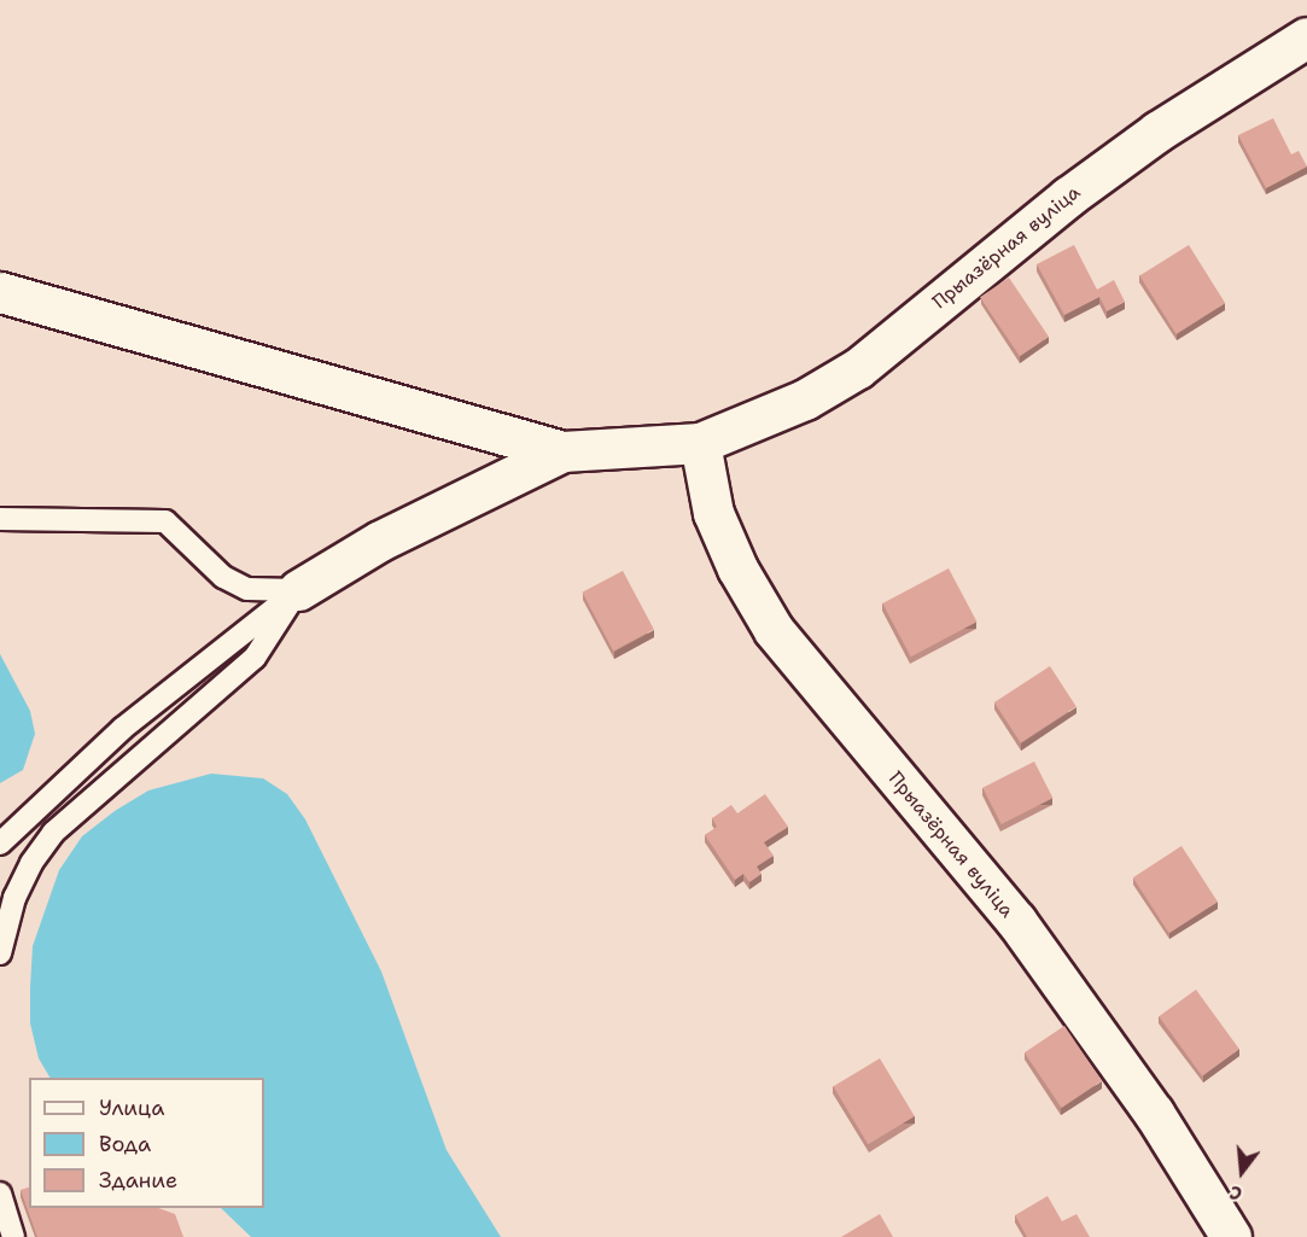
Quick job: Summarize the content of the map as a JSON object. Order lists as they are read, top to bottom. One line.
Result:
{"streets":{"street":["Прыазёрная вуліца"]},"legend":["Улица","Вода","Здание"],"north":"bottom"}
